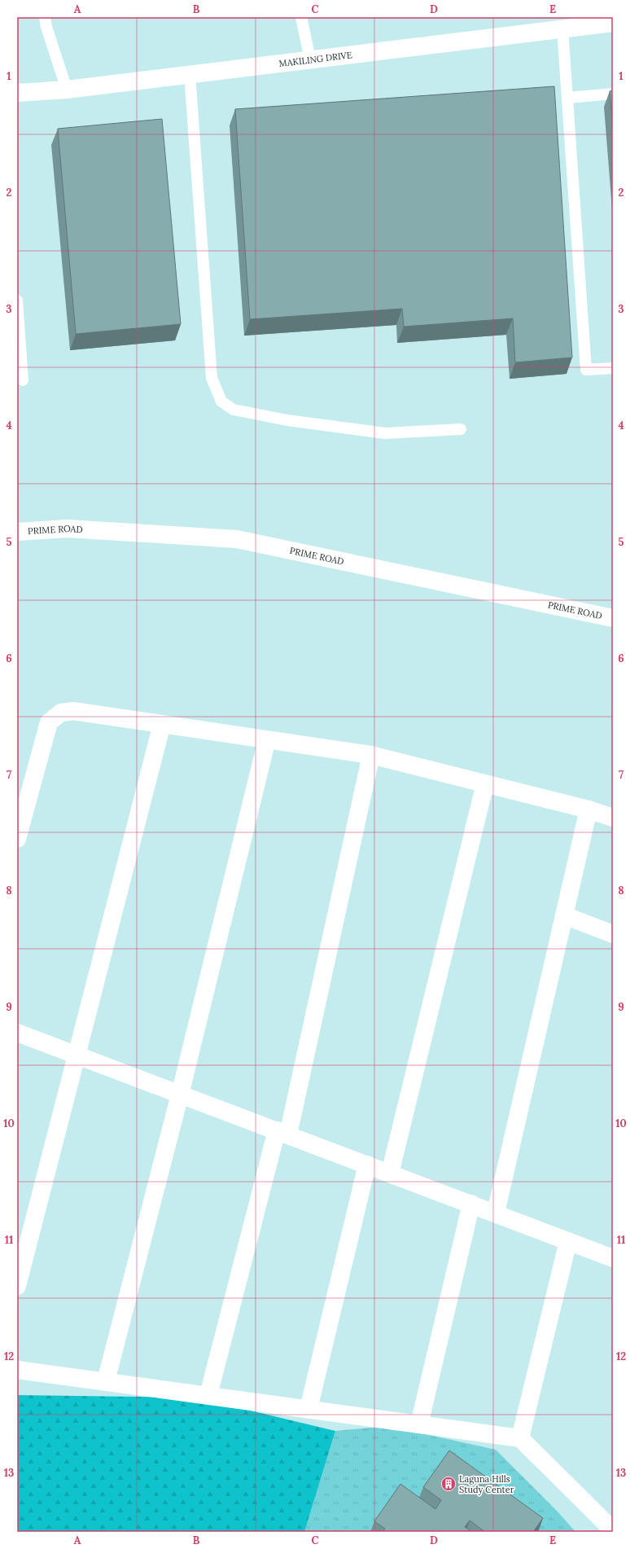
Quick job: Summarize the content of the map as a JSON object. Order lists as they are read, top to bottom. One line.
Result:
{"streets":{"street":["MAKILING DRIVE","PRIME ROAD"]},"places":{"building":["Laguna Hills Study Center"]},"grid":{"columns":["A","B","C","D","E"],"rows":["1","2","3","4","5","6","7","8","9","10","11","12","13"]}}
